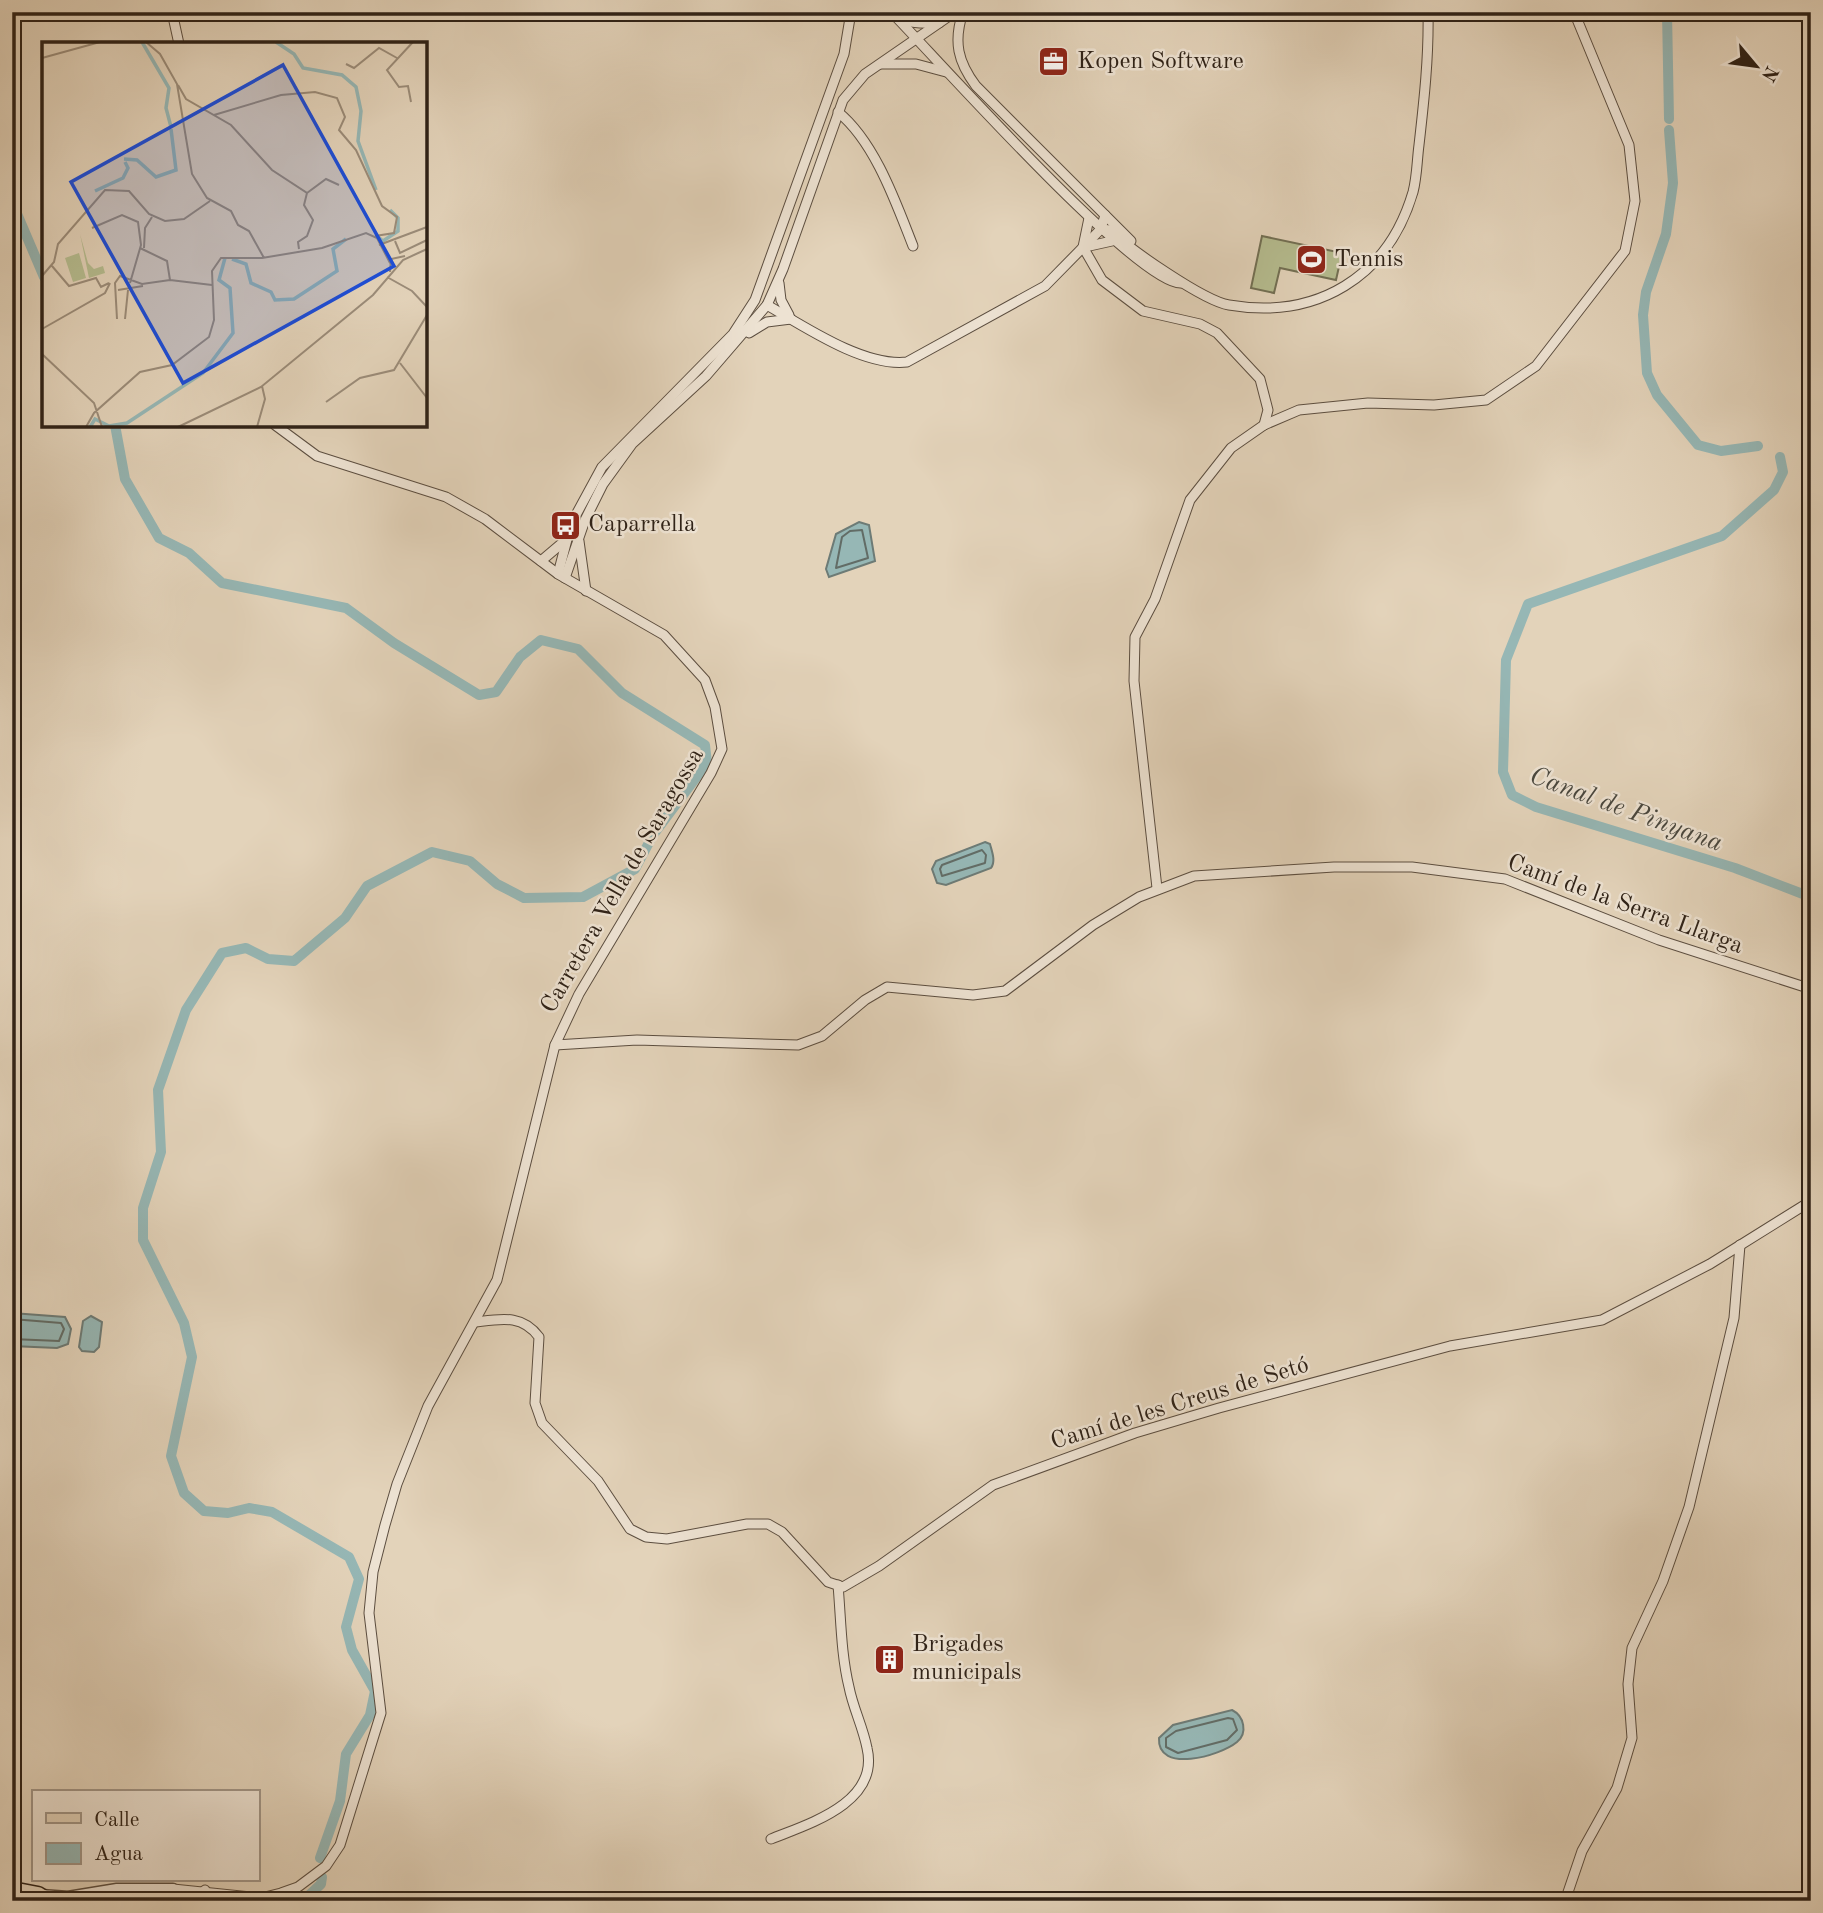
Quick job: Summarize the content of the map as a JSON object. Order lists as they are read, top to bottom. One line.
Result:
{"streets":{"street":["Carretera Vella de Saragossa","Camí de la Serra Llarga","Camí de les Creus de Setó"]},"crossings":[["Carretera Vella de Saragossa","Camí de la Serra Llarga"]],"water":["Canal de Pinyana"],"places":{"office":["Kopen Software"],"sports":["Tennis"],"bus stop":["Caparrella"],"building":["Brigades municipals"]},"legend":["Calle","Agua"],"north":"bottom right"}
